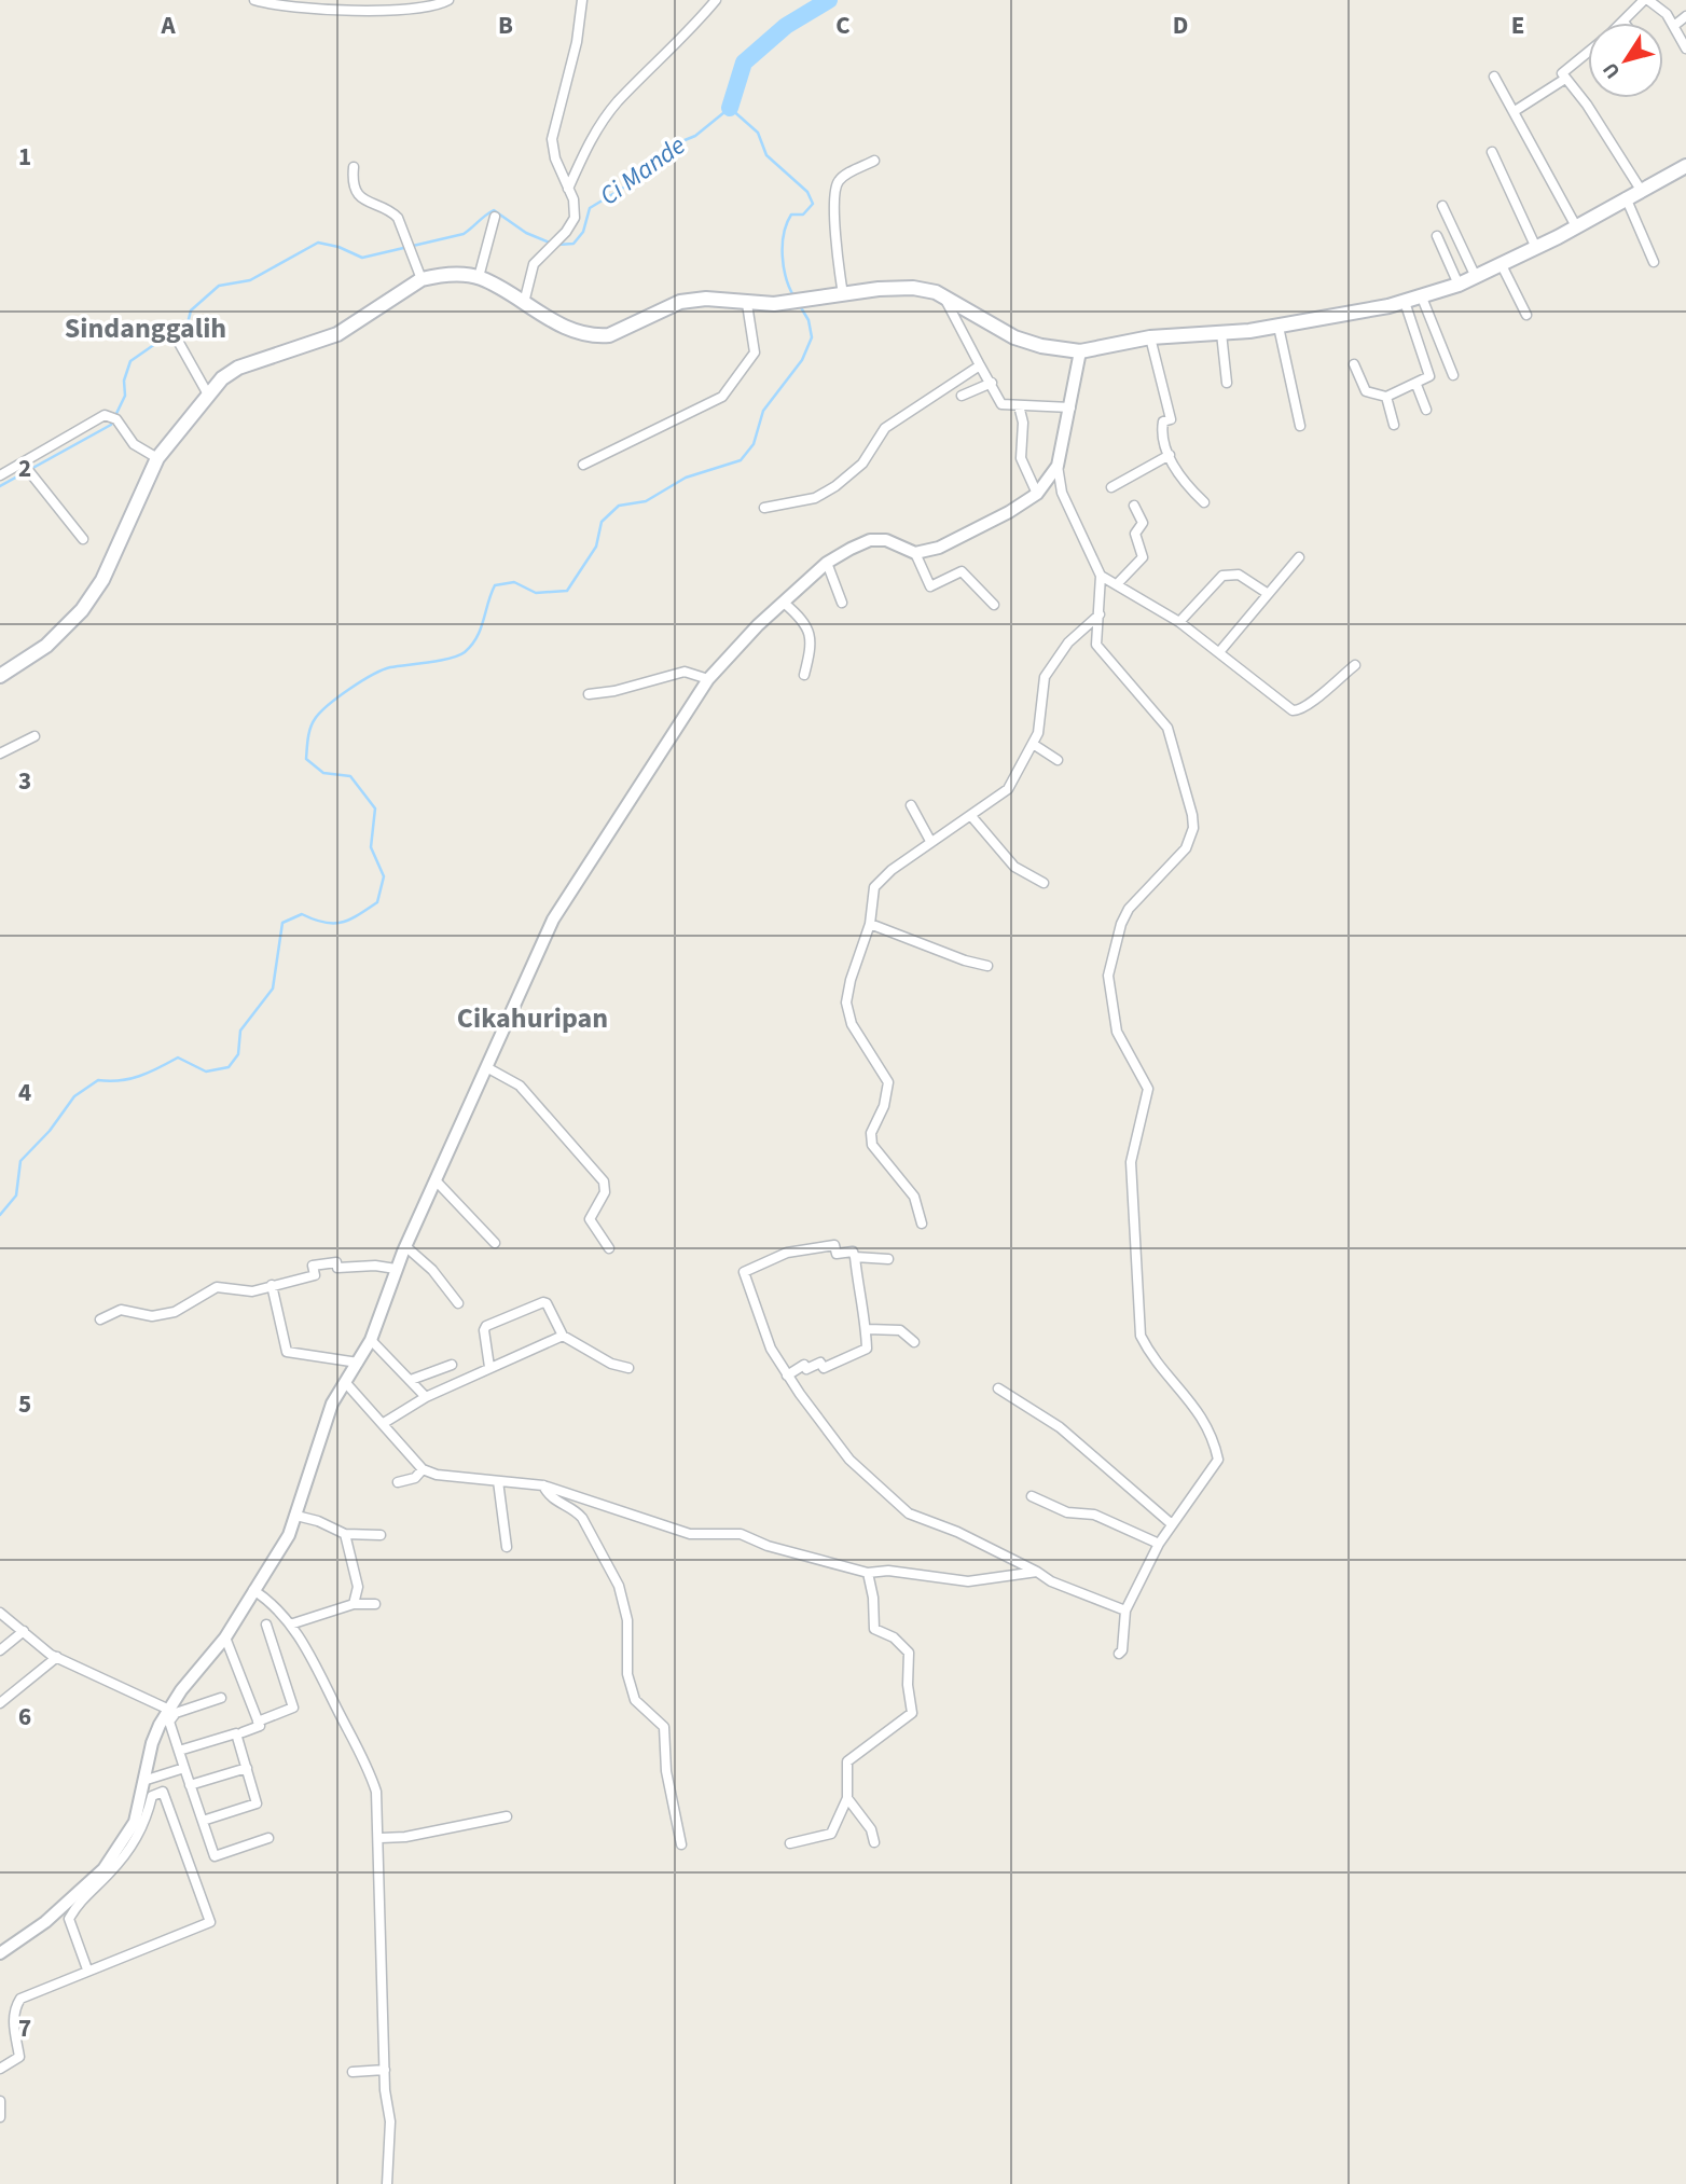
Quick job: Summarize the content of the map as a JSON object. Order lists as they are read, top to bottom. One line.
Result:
{"districts":["Sindanggalih","Cikahuripan"],"water":["Ci Mande"],"north":"bottom left","grid":{"columns":["A","B","C","D","E"],"rows":["1","2","3","4","5","6","7"]}}
